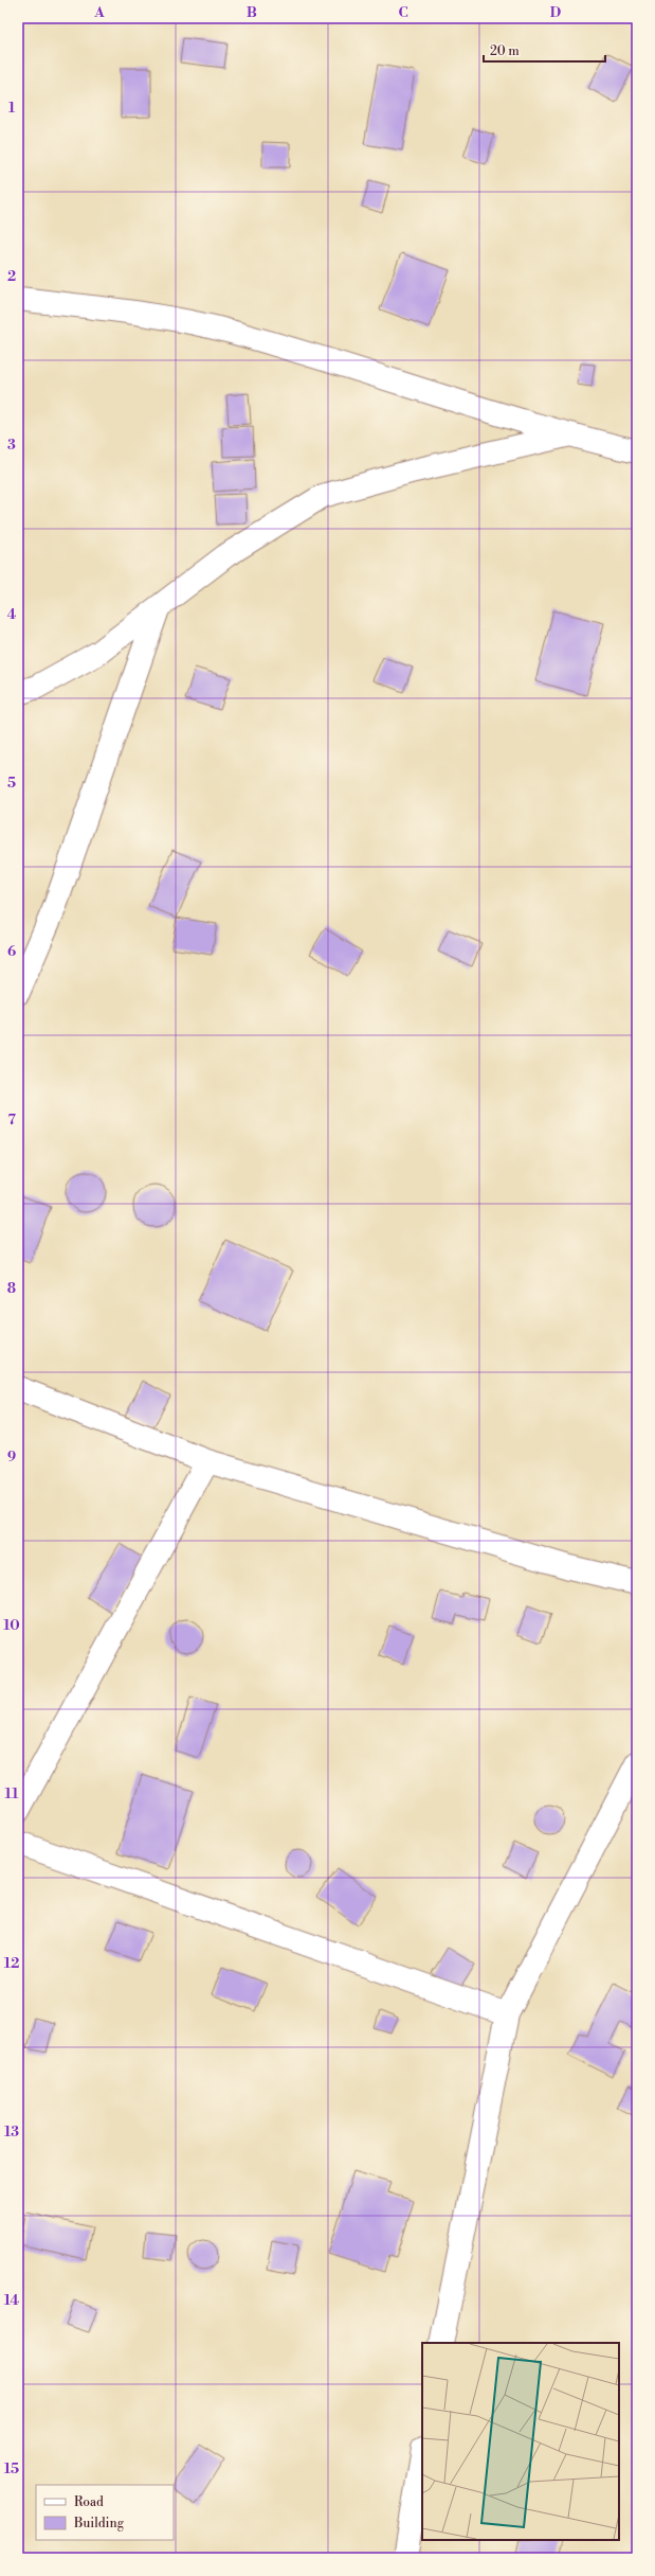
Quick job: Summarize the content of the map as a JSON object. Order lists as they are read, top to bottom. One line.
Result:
{"legend":["Road","Building"],"scale_bar":"20 m","grid":{"columns":["A","B","C","D"],"rows":["1","2","3","4","5","6","7","8","9","10","11","12","13","14","15"]}}
